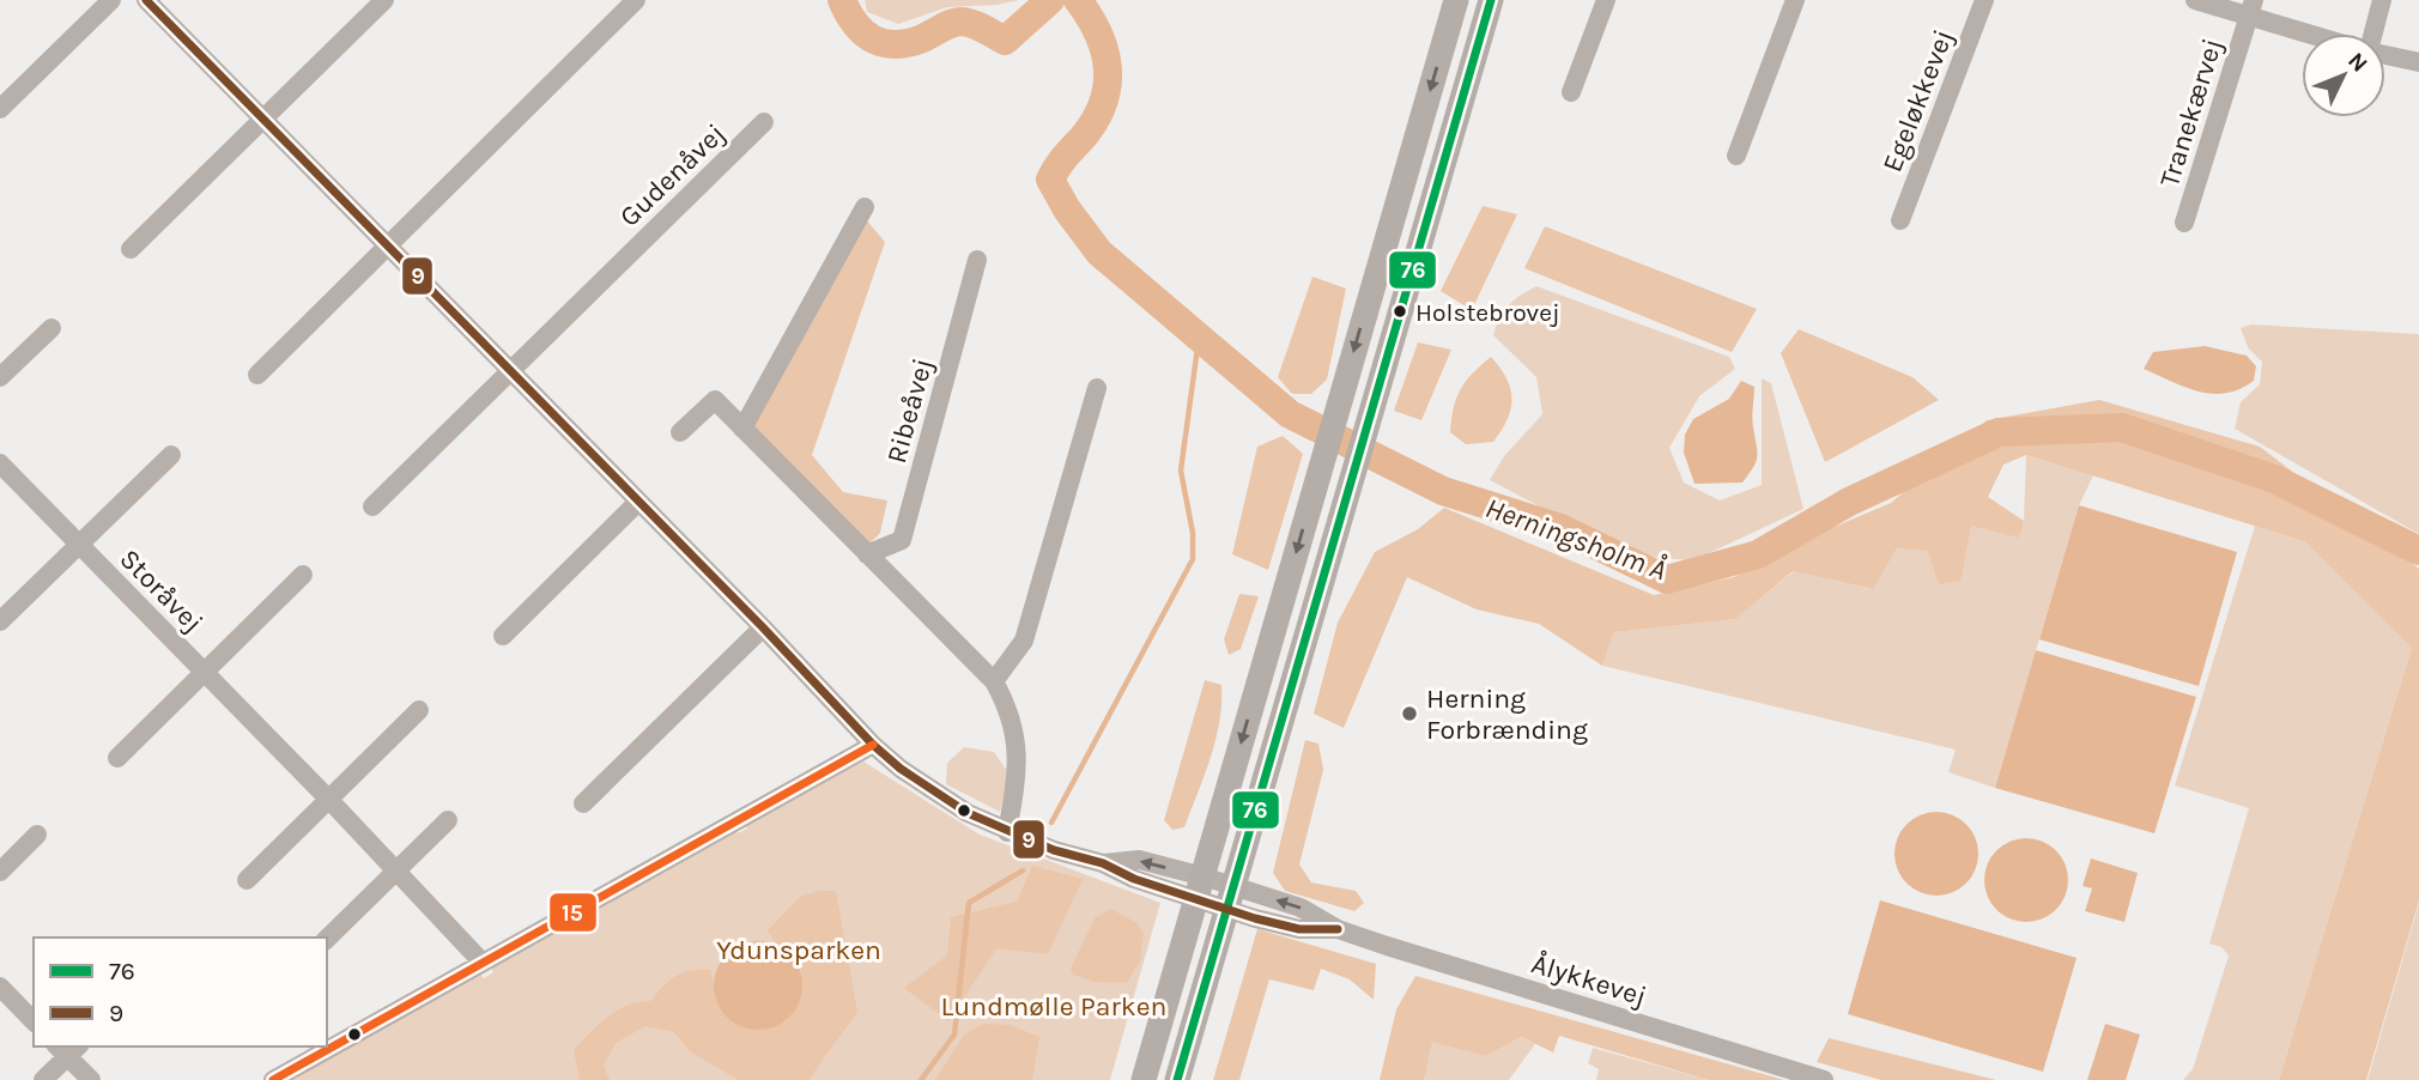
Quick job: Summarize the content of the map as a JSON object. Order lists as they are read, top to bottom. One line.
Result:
{"streets":{"street":["Egeløkkevej","Tranekærvej","Gudenåvej","Ribeåvej","Storåvej","Ålykkevej"]},"water":["Herningsholm Å"],"parks":["Ydunsparken","Lundmølle Parken"],"places":["Holstebrovej","Herning Forbrænding"],"lines":["transit line 76","transit line 9","transit line 15"],"legend":["76","9"],"north":"top right"}
